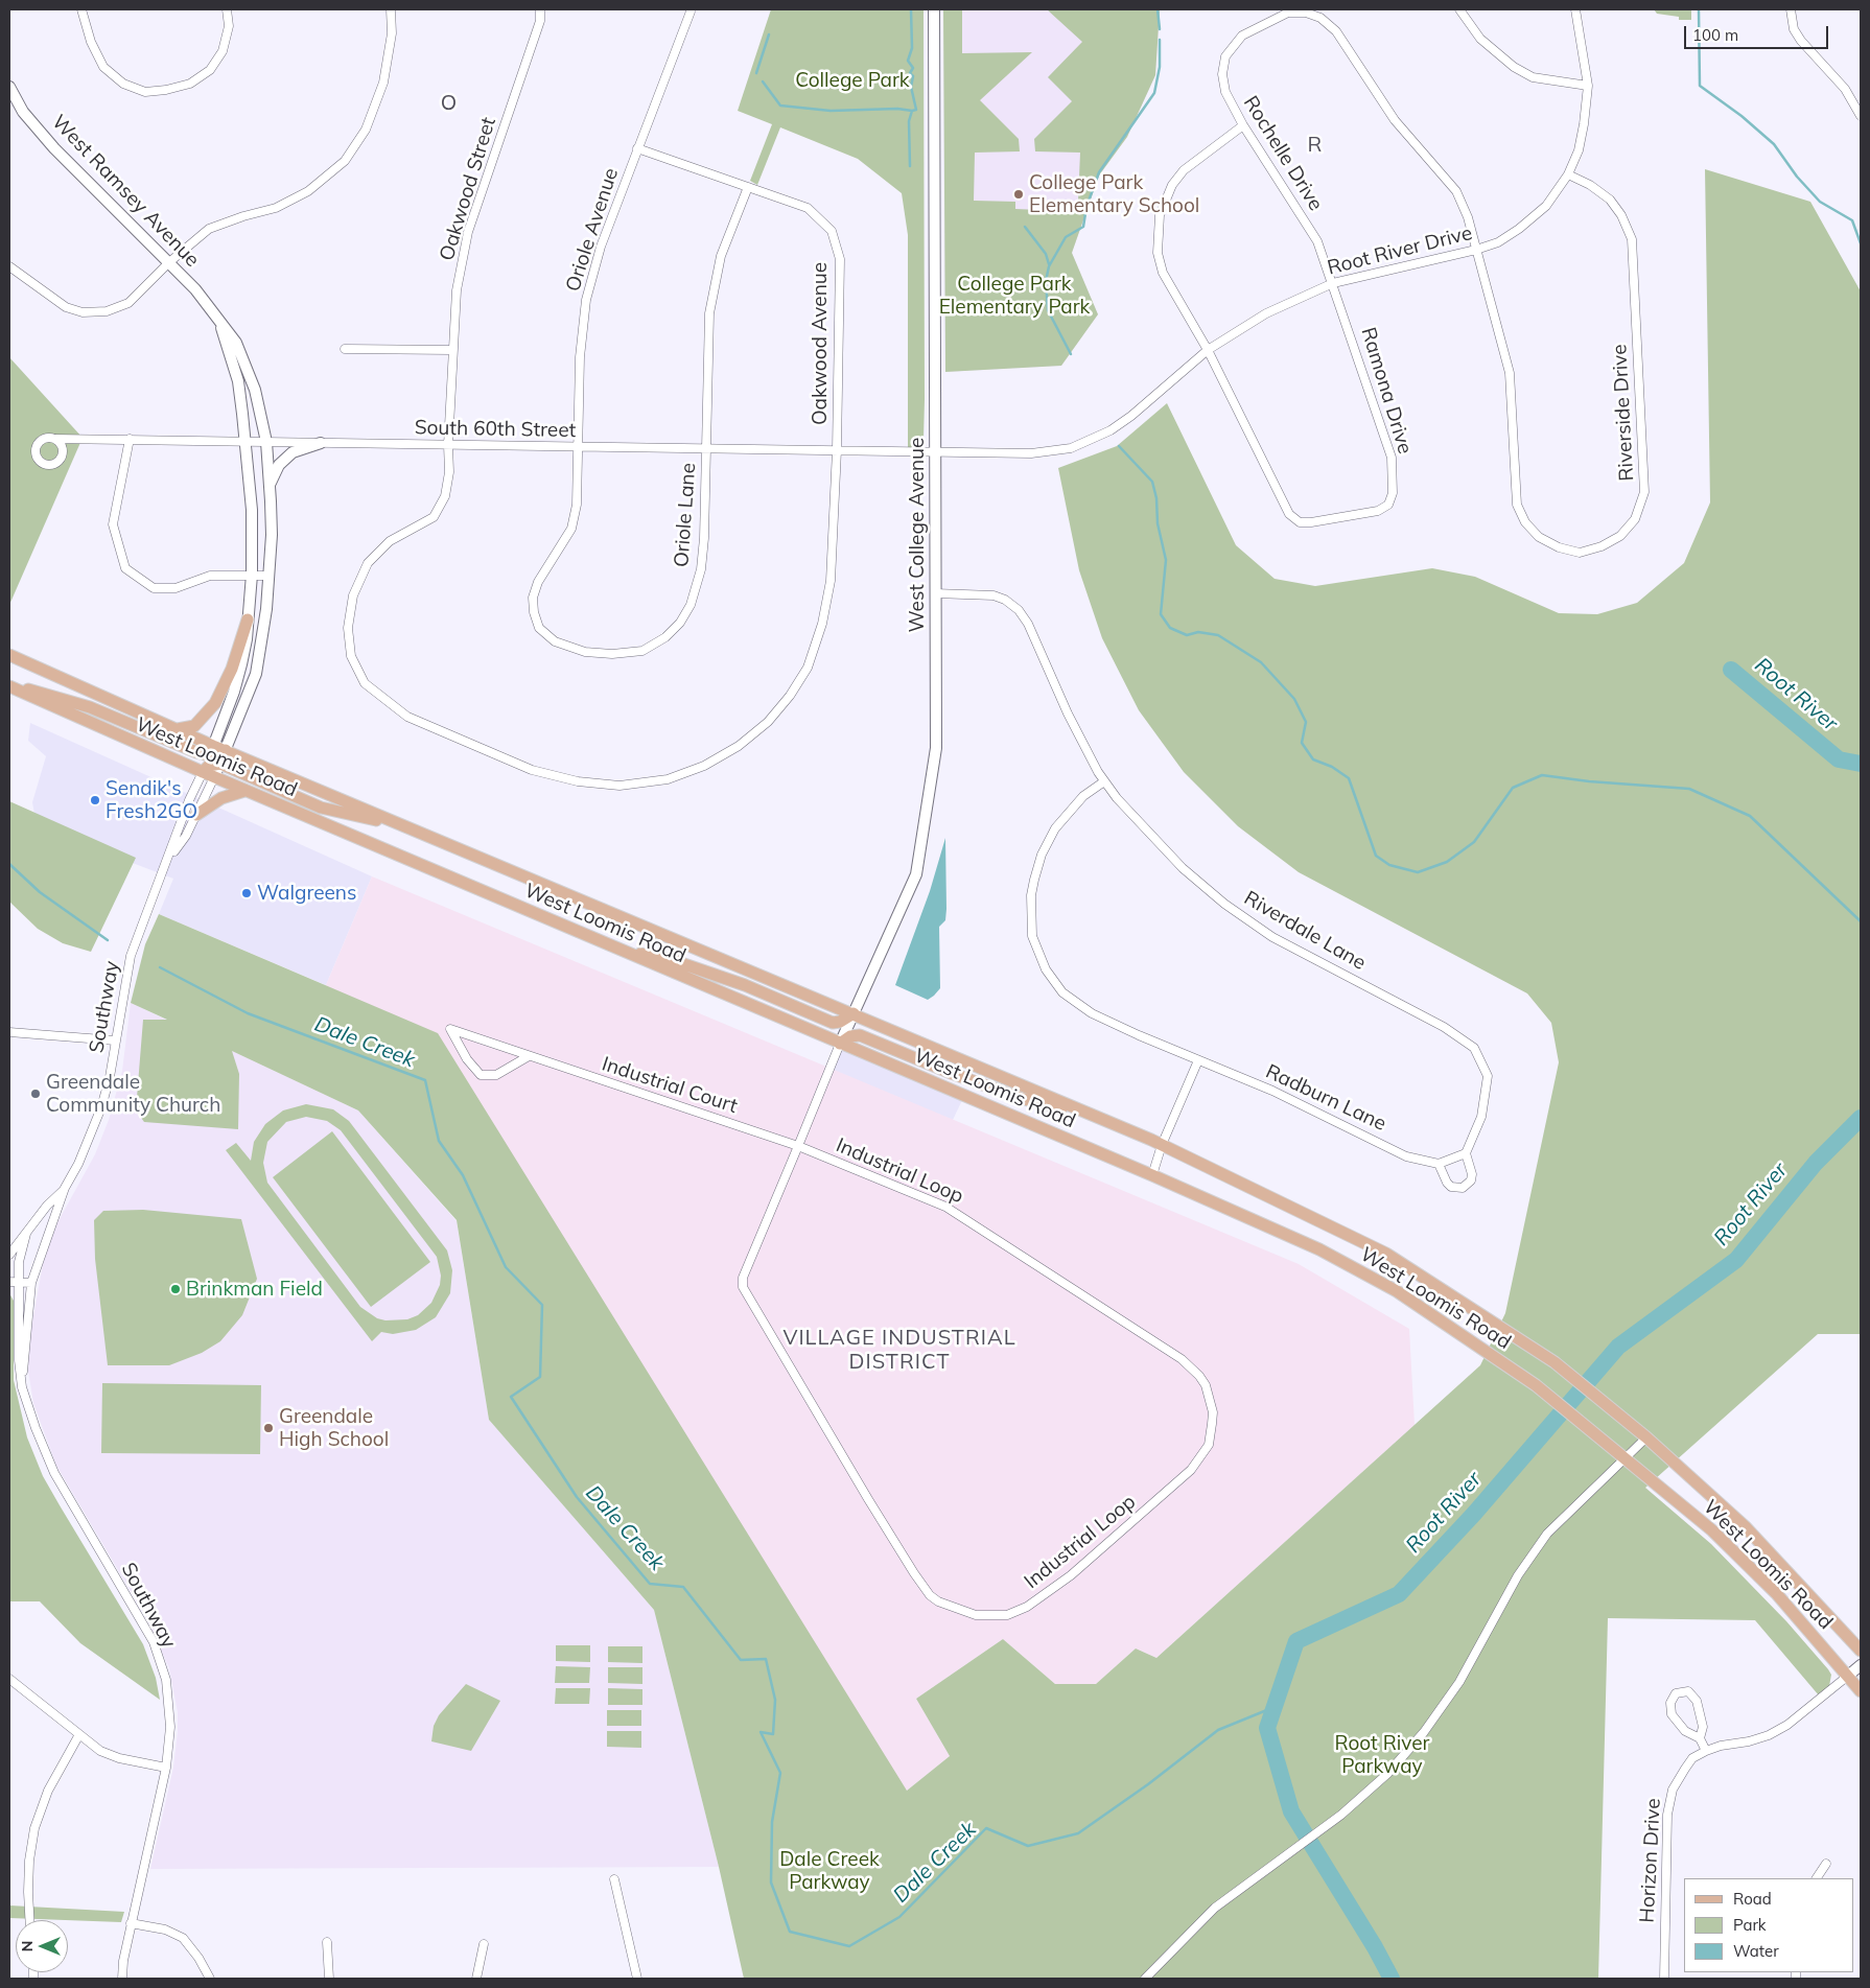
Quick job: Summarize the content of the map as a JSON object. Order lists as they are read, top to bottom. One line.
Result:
{"streets":{"main road":["West Loomis Road"],"street":["Rochelle Drive","Oakwood Street","West Ramsey Avenue","Oriole Avenue","Root River Drive","Oakwood Avenue","Ramona Drive","Riverside Drive","South 60th Street","Oriole Lane","West College Avenue","Riverdale Lane","Southway","Industrial Court","Radburn Lane","Industrial Loop","Horizon Drive"]},"crossings":[["Rochelle Drive","Root River Drive"],["Rochelle Drive","Ramona Drive"],["Rochelle Drive","Riverside Drive"],["Oakwood Street","Oakwood Avenue"],["Oakwood Street","South 60th Street"],["West Ramsey Avenue","South 60th Street"],["West Ramsey Avenue","West Loomis Road"],["West Ramsey Avenue","Southway"],["Oriole Avenue","Oakwood Avenue"],["Oriole Avenue","South 60th Street"],["Oriole Avenue","Oriole Lane"],["Root River Drive","Ramona Drive"],["Root River Drive","Riverside Drive"],["Root River Drive","South 60th Street"],["Root River Drive","West College Avenue"],["Oakwood Avenue","South 60th Street"],["Oakwood Avenue","Oriole Lane"],["South 60th Street","Oriole Lane"],["South 60th Street","West College Avenue"],["West College Avenue","West Loomis Road"],["West College Avenue","Riverdale Lane"],["West College Avenue","Industrial Loop"],["West Loomis Road","Southway"],["West Loomis Road","Industrial Loop"],["West Loomis Road","Horizon Drive"],["Riverdale Lane","Radburn Lane"],["Industrial Court","Industrial Loop"]],"districts":["O","R","VILLAGE INDUSTRIAL DISTRICT"],"water":["Root River","Dale Creek"],"parks":["College Park","College Park Elementary Park","Root River Parkway","Dale Creek Parkway"],"places":["College Park Elementary School","Sendik's Fresh2GO","Walgreens","Greendale Community Church","Brinkman Field","Greendale High School"],"legend":["Road","Park","Water"],"scale_bar":"100 m","north":"left"}
